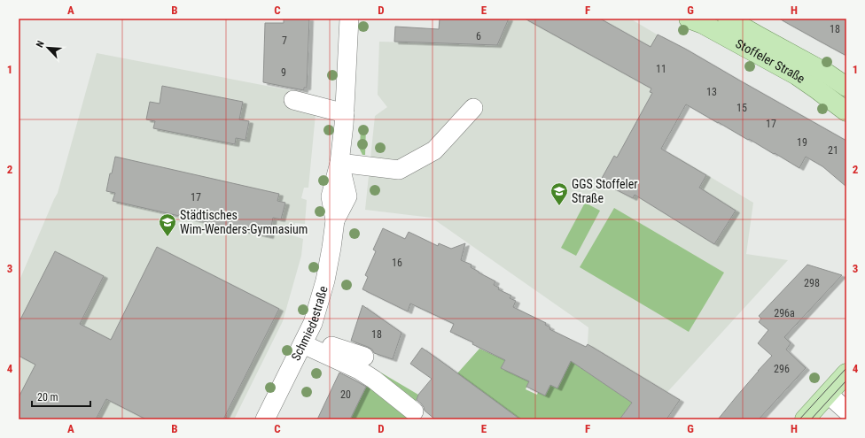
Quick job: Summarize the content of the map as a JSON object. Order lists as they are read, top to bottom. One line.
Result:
{"streets":{"main road":["Stoffeler Straße"],"street":["Schmiedestraße"]},"places":{"school or university":["GGS Stoffeler Straße","Städtisches Wim-Wenders-Gymnasium"]},"house_numbers":["18","6","7","11","9","13","15","17","19","21","17","16","298","296a","18","296","20"],"scale_bar":"20 m","north":"top left","grid":{"columns":["A","B","C","D","E","F","G","H"],"rows":["1","2","3","4"]}}
